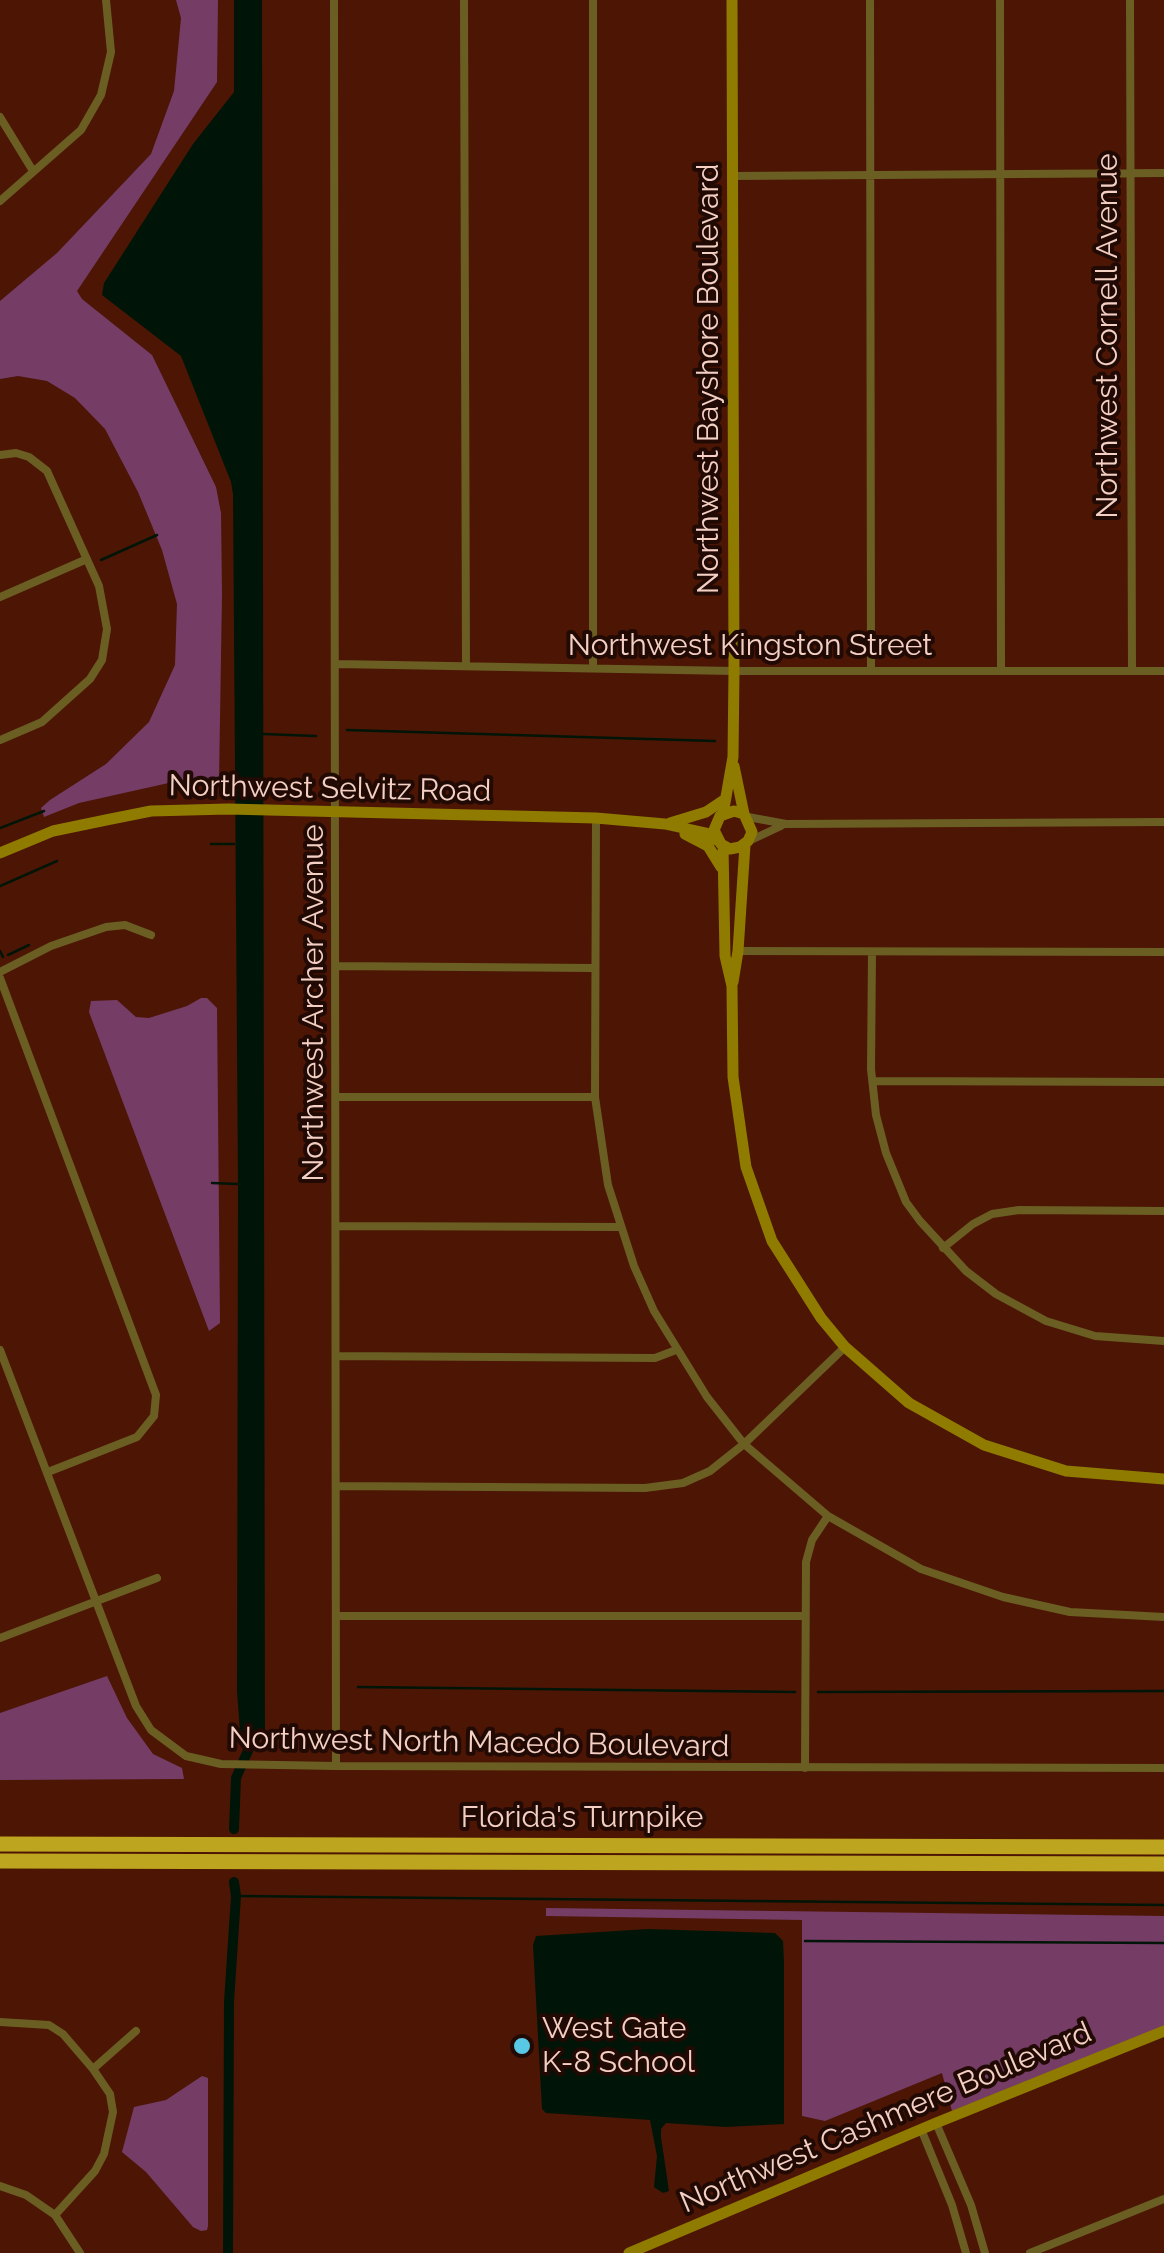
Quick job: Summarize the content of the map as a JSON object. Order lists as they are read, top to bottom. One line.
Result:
{"streets":{"highway":["Florida's Turnpike"],"main road":["Northwest Bayshore Boulevard","Northwest Selvitz Road","Northwest Cashmere Boulevard"],"street":["Northwest Cornell Avenue","Northwest Kingston Street","Northwest Archer Avenue","Northwest North Macedo Boulevard"]},"crossings":[["Northwest Cornell Avenue","Northwest Kingston Street"],["Northwest Bayshore Boulevard","Northwest Kingston Street"],["Northwest Bayshore Boulevard","Northwest Selvitz Road"],["Northwest Kingston Street","Northwest Archer Avenue"],["Northwest Selvitz Road","Northwest Archer Avenue"],["Northwest Archer Avenue","Northwest North Macedo Boulevard"]],"places":["West Gate K-8 School"]}
